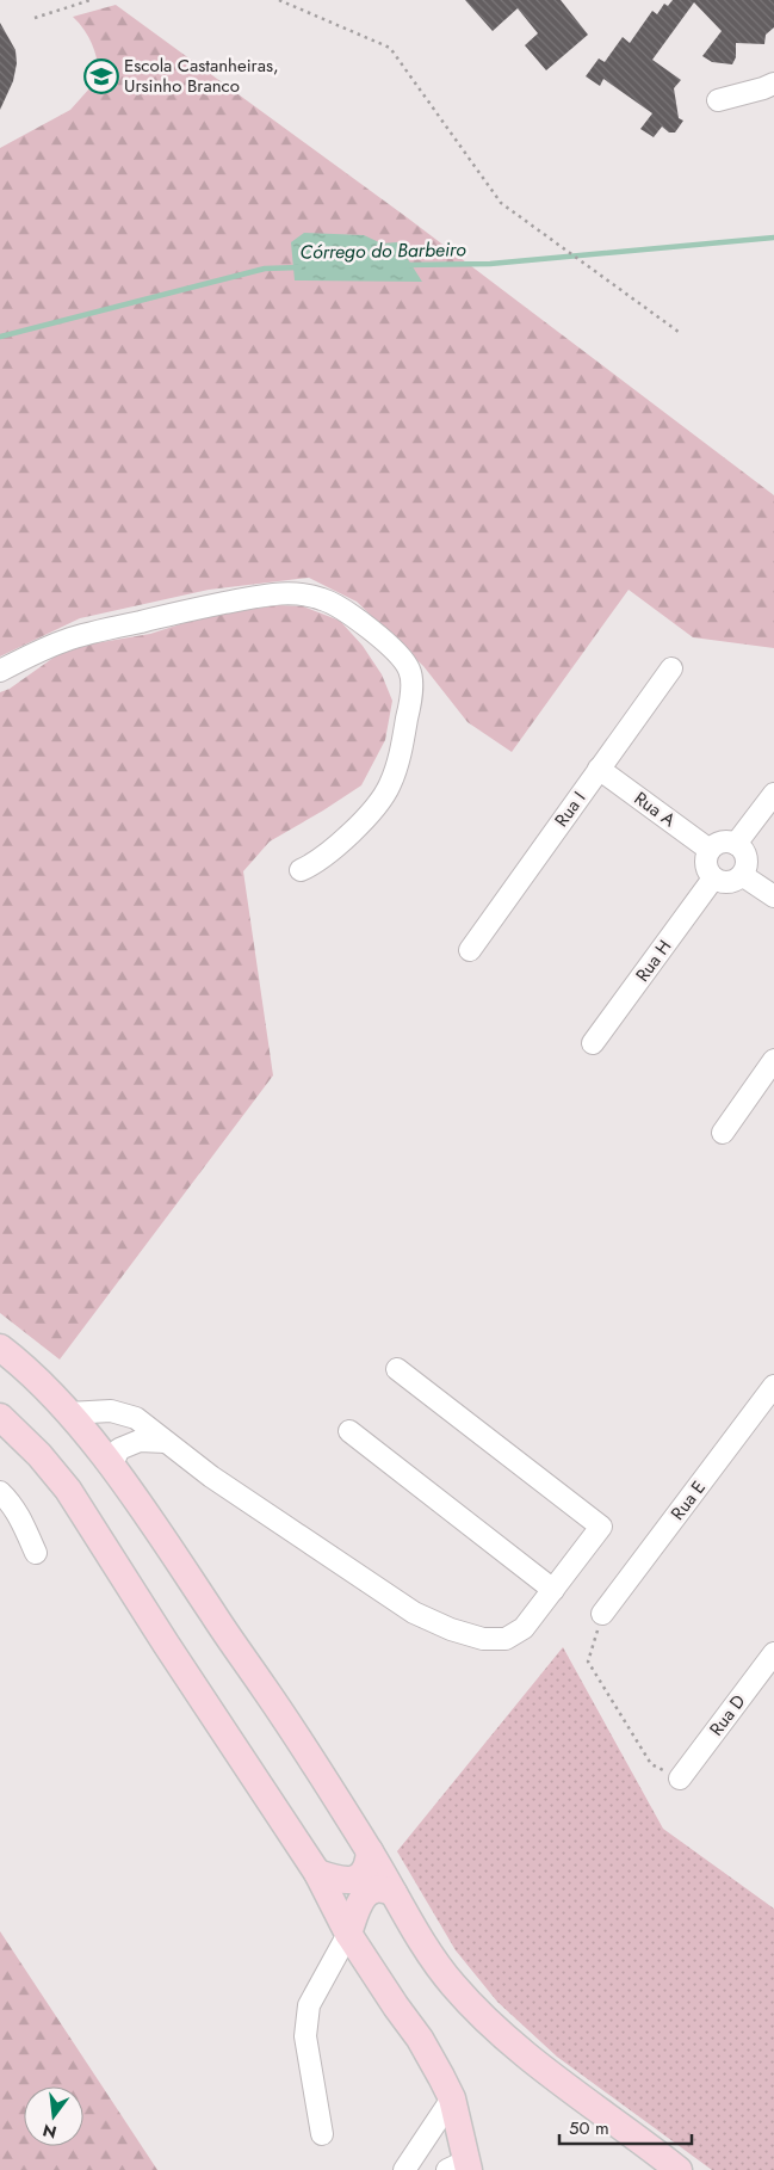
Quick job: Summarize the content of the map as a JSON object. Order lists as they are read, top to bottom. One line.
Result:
{"streets":{"street":["Rua I","Rua A","Rua H","Rua E","Rua D"]},"crossings":[["Rua I","Rua A"],["Rua A","Rua H"]],"water":["Córrego do Barbeiro"],"places":{"school or university":["Escola Castanheiras, Ursinho Branco"]},"scale_bar":"50 m","north":"bottom"}
